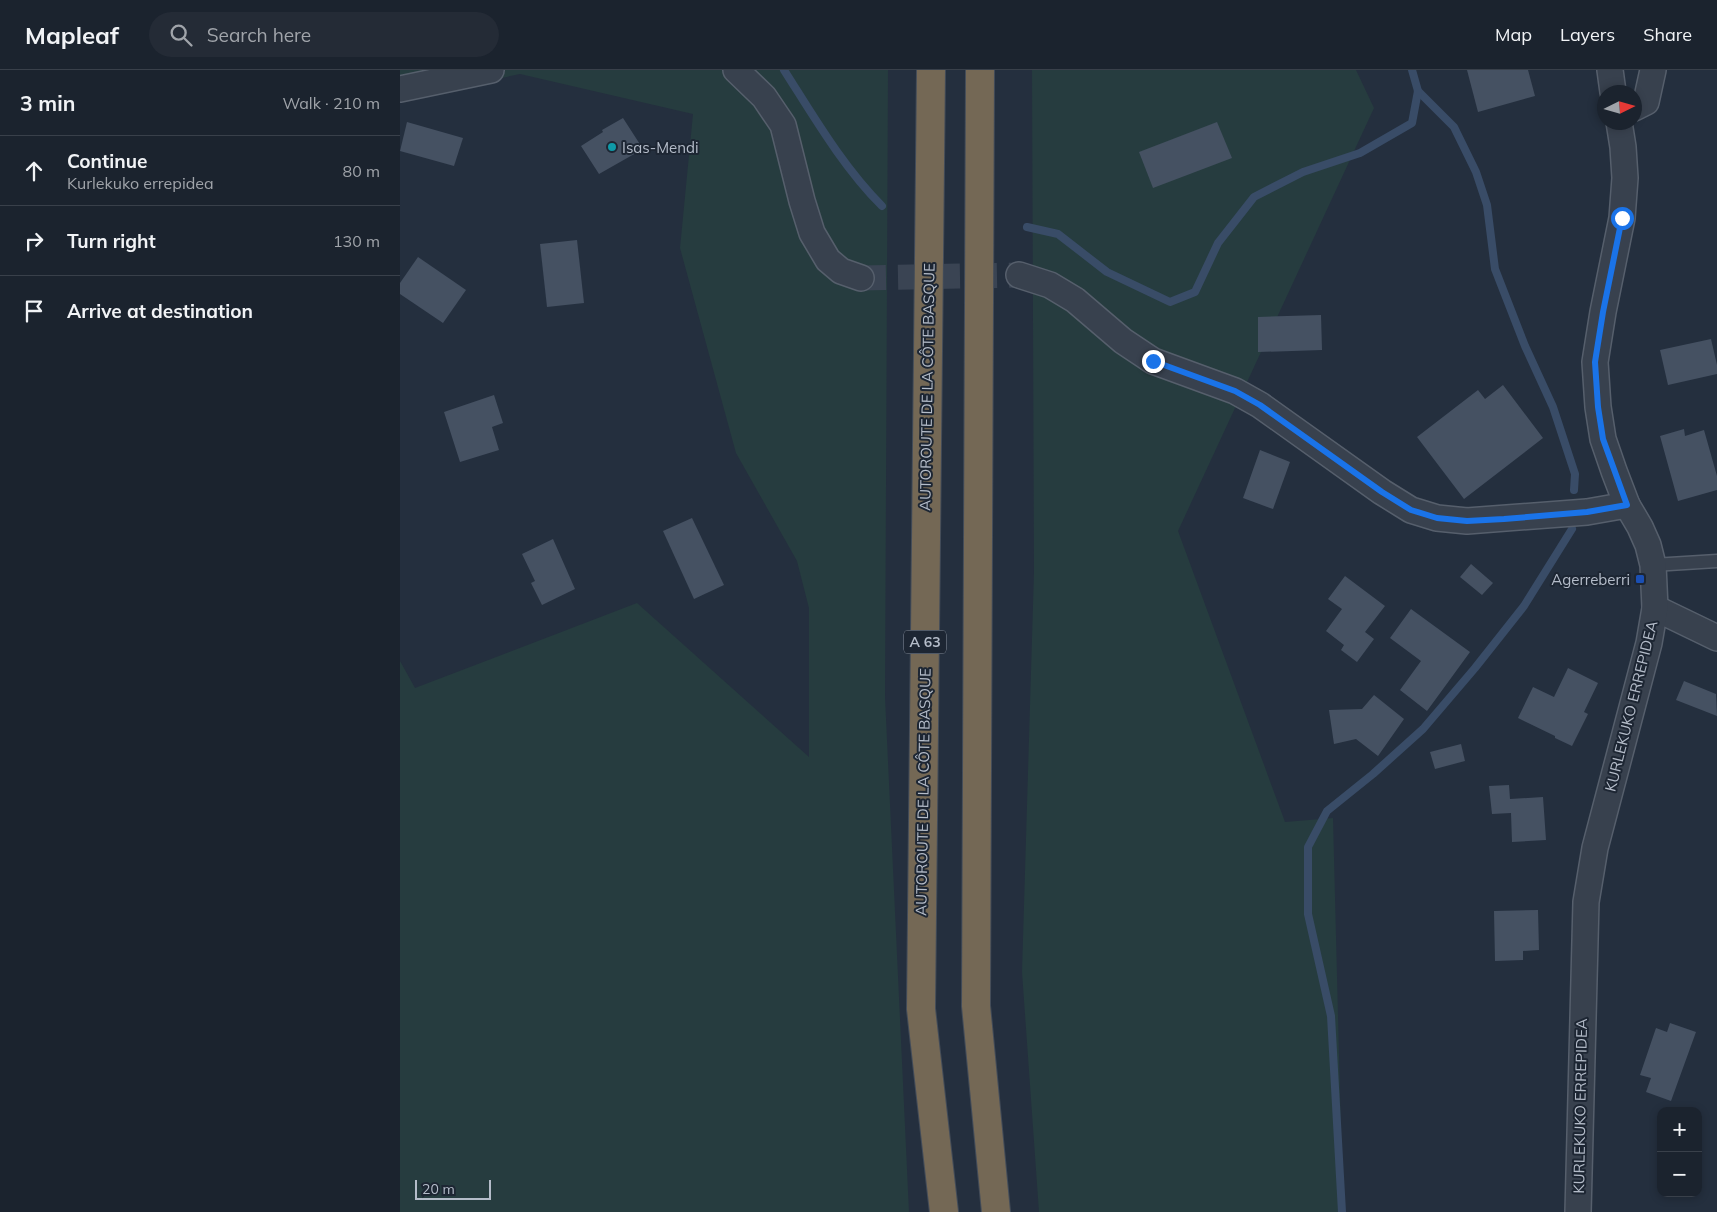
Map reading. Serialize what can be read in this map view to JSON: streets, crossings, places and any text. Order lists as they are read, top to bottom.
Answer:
{
  "streets": {
    "highway": ["AUTOROUTE DE LA CÔTE BASQUE", "A 63"],
    "street": ["KURLEKUKO ERREPIDEA"]
  },
  "places": {
    "other": ["Isas-Mendi"],
    "transit": ["Agerreberri"]
  },
  "scale_bar": "20 m",
  "north": "right",
  "page": {
    "header": "Mapleaf",
    "search": "Search here",
    "nav": ["Map", "Layers", "Share"],
    "heading": ["3 min", "Walk · 210 m"],
    "list": [
      ["Continue", "Kurlekuko errepidea", "80 m"],
      ["Turn right", "130 m"],
      "Arrive at destination"
    ],
    "map_buttons": ["+", "−"],
    "scale": "20 m"
  }
}
